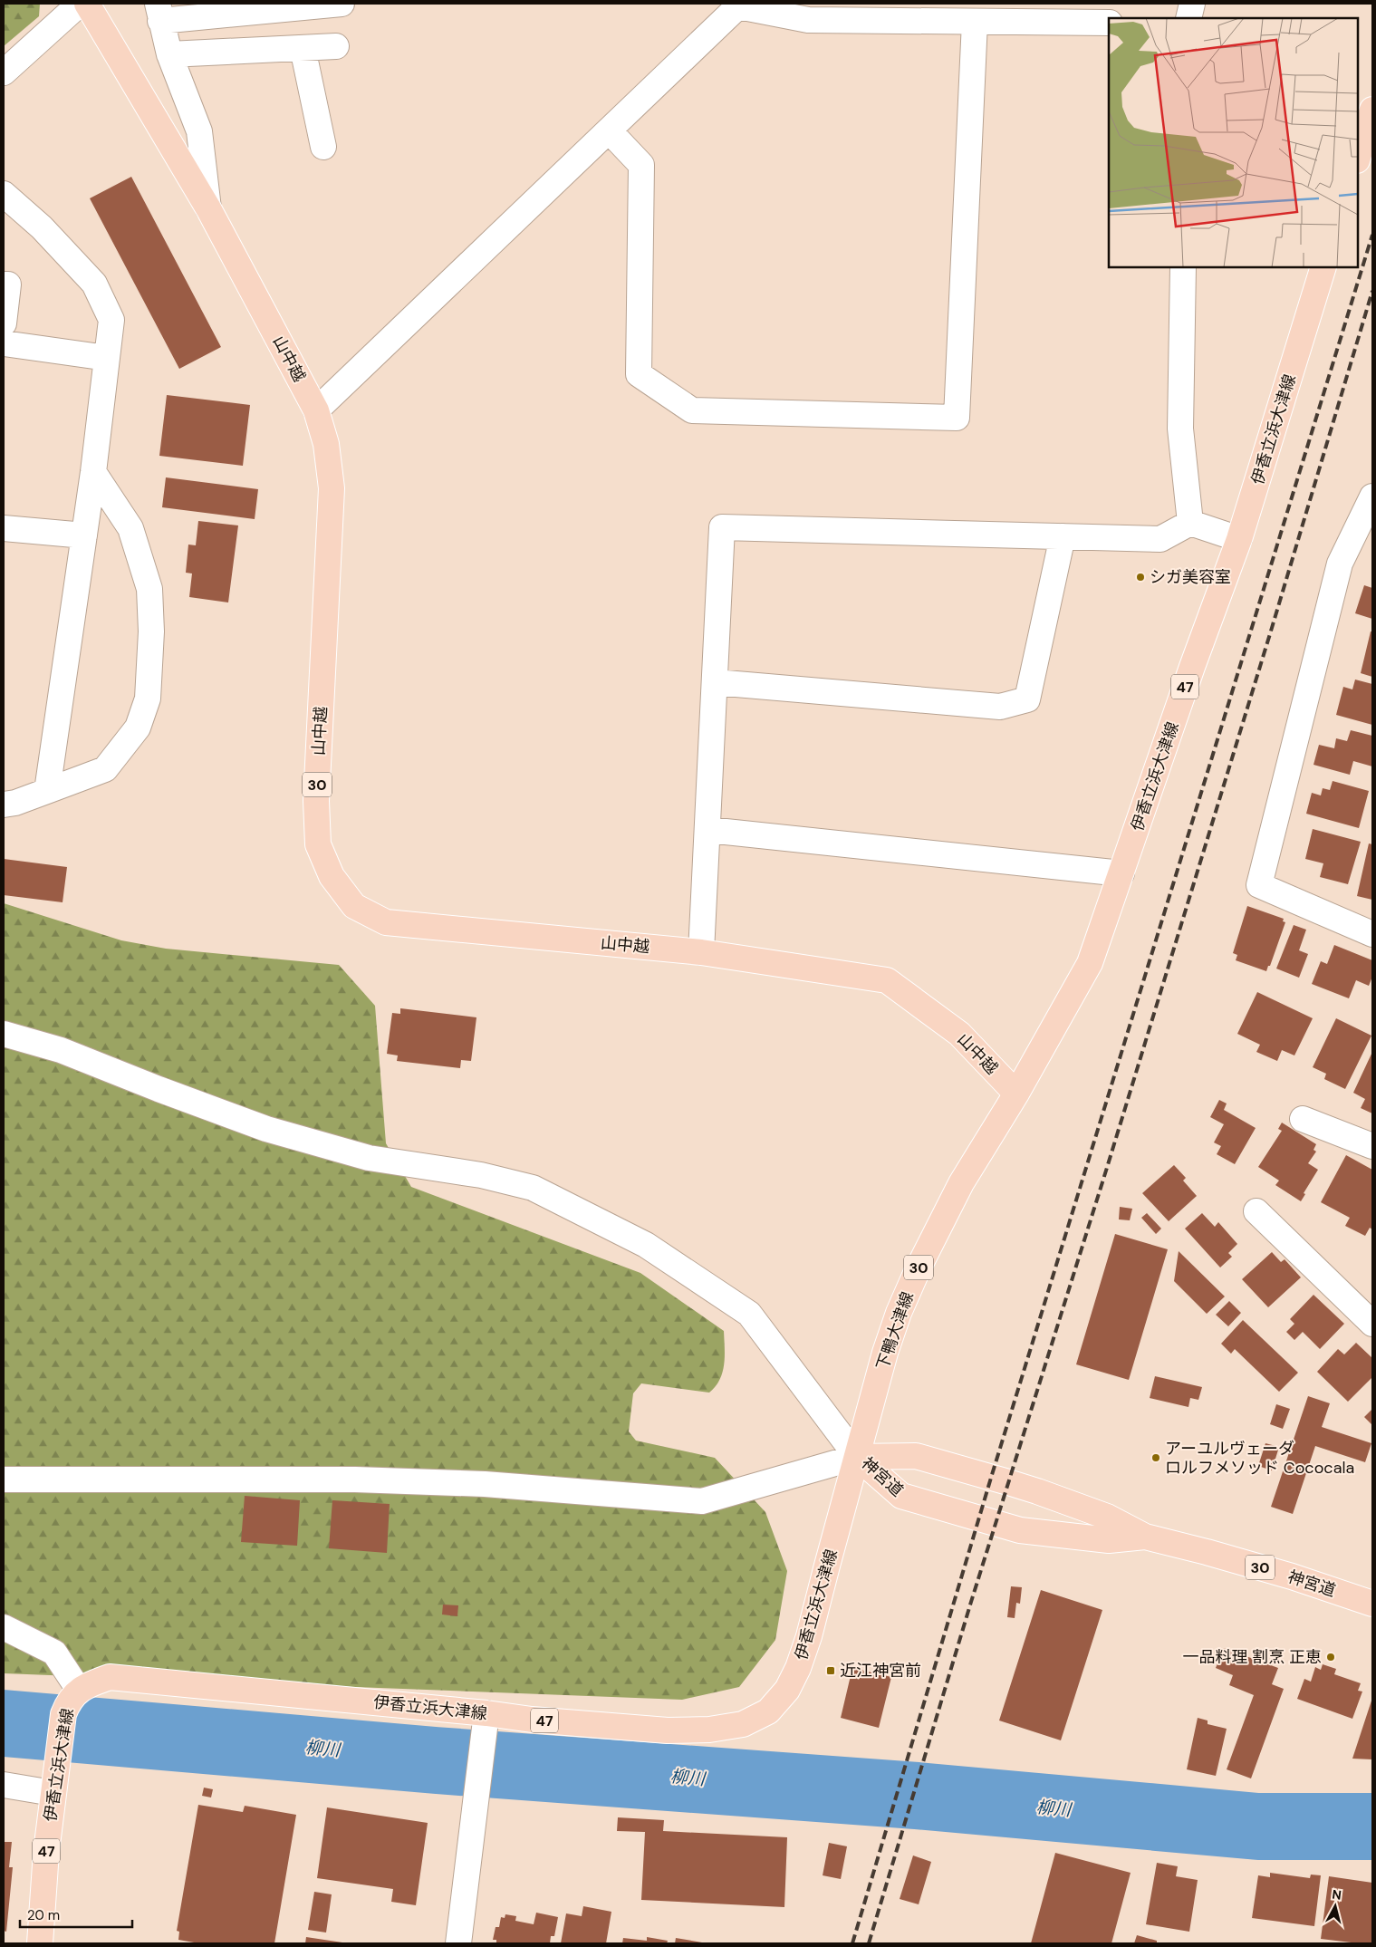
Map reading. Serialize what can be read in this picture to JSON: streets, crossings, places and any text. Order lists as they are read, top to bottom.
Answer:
{
  "streets": {
    "main road": [
      "山中越",
      "伊香立浜大津線",
      "47",
      "30",
      "下鴨大津線",
      "神宮道"
    ]
  },
  "crossings": [
    ["山中越", "伊香立浜大津線"],
    ["山中越", "下鴨大津線"],
    ["伊香立浜大津線", "下鴨大津線"],
    ["伊香立浜大津線", "神宮道"],
    ["下鴨大津線", "神宮道"]
  ],
  "water": ["柳川"],
  "places": {
    "other": ["シガ美容室", "アーユルヴェーダ ロルフメソッド Cococala", "一品料理 割烹 正恵"],
    "transit": ["近江神宮前"]
  },
  "scale_bar": "20 m",
  "north": "top"
}
